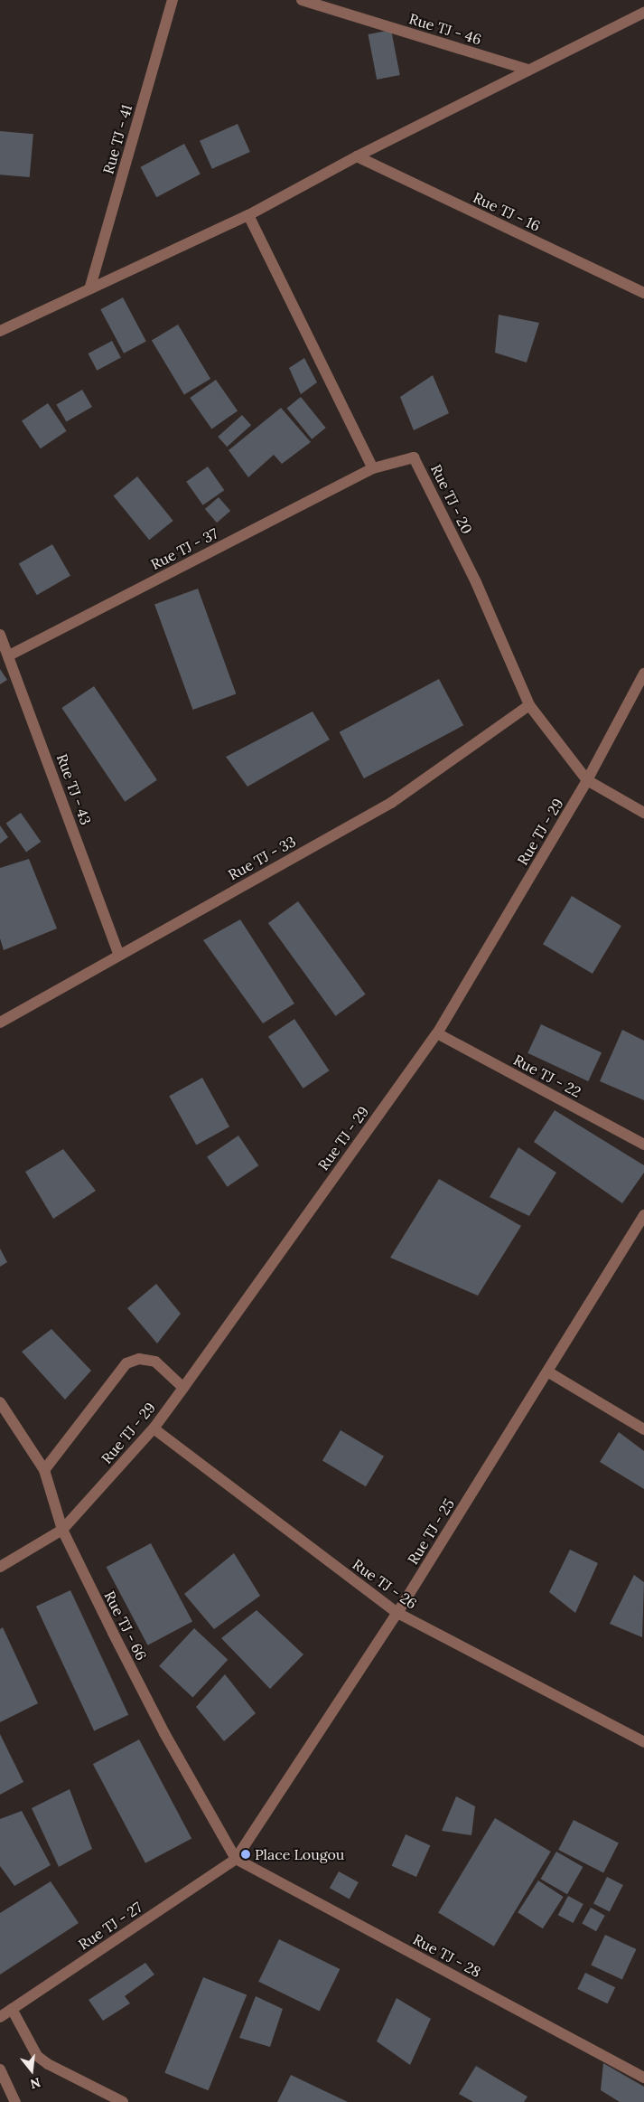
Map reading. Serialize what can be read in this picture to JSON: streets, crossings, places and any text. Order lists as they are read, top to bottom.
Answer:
{
  "streets": {
    "street": [
      "Rue TJ - 46",
      "Rue TJ - 41",
      "Rue TJ - 16",
      "Rue TJ - 20",
      "Rue TJ - 37",
      "Rue TJ - 43",
      "Rue TJ - 29",
      "Rue TJ - 33",
      "Rue TJ - 22",
      "Rue TJ - 25",
      "Rue TJ - 26",
      "Rue TJ - 66",
      "Rue TJ - 27",
      "Rue TJ - 28"
    ]
  },
  "crossings": [
    ["Rue TJ - 20", "Rue TJ - 37"],
    ["Rue TJ - 20", "Rue TJ - 29"],
    ["Rue TJ - 20", "Rue TJ - 33"],
    ["Rue TJ - 37", "Rue TJ - 43"],
    ["Rue TJ - 43", "Rue TJ - 33"],
    ["Rue TJ - 29", "Rue TJ - 22"],
    ["Rue TJ - 29", "Rue TJ - 26"],
    ["Rue TJ - 29", "Rue TJ - 66"],
    ["Rue TJ - 25", "Rue TJ - 26"],
    ["Rue TJ - 25", "Rue TJ - 66"],
    ["Rue TJ - 25", "Rue TJ - 27"],
    ["Rue TJ - 25", "Rue TJ - 28"],
    ["Rue TJ - 66", "Rue TJ - 27"],
    ["Rue TJ - 66", "Rue TJ - 28"],
    ["Rue TJ - 27", "Rue TJ - 28"]
  ],
  "places": ["Place Lougou"],
  "north": "bottom"
}
